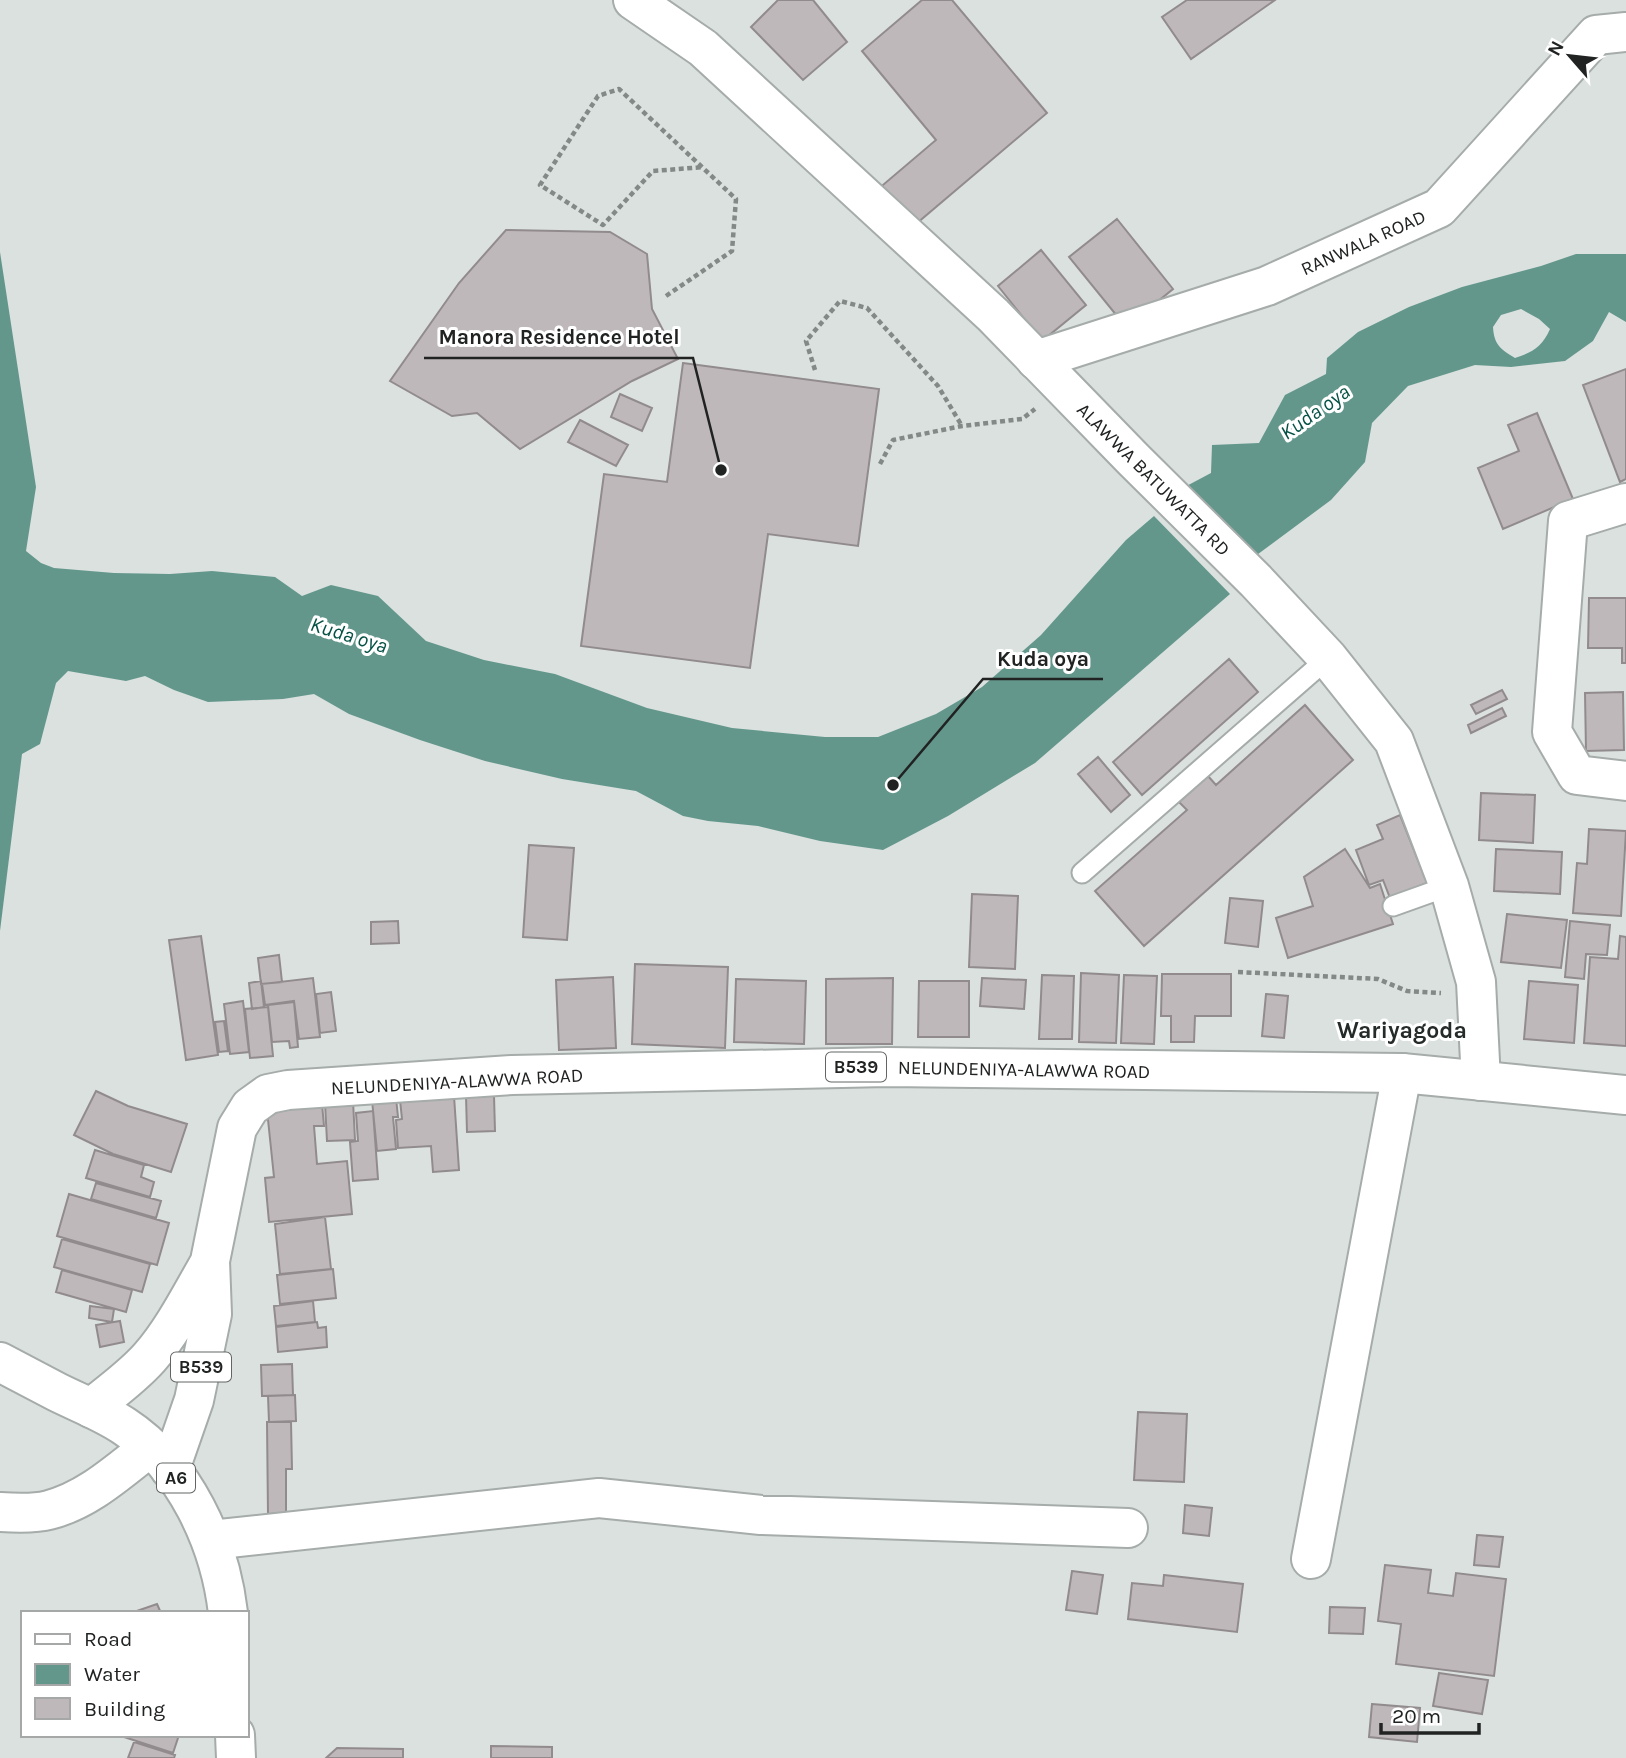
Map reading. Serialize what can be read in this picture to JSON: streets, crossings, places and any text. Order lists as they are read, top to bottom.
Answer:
{
  "streets": {
    "main road": [
      "RANWALA ROAD",
      "ALAWWA BATUWATTA RD",
      "B539",
      "NELUNDENIYA-ALAWWA ROAD",
      "A6"
    ]
  },
  "crossings": [
    ["RANWALA ROAD", "ALAWWA BATUWATTA RD"],
    ["ALAWWA BATUWATTA RD", "NELUNDENIYA-ALAWWA ROAD"],
    ["NELUNDENIYA-ALAWWA ROAD", "A6"]
  ],
  "districts": ["Wariyagoda"],
  "water": ["Kuda oya"],
  "places": ["Manora Residence Hotel", "Kuda oya"],
  "legend": ["Road", "Water", "Building"],
  "scale_bar": "20 m",
  "north": "top left"
}
